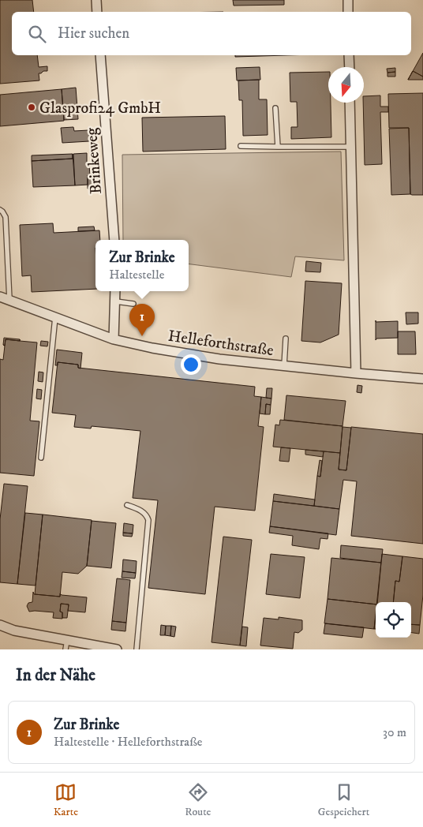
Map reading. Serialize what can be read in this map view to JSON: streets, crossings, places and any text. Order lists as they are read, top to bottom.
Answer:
{
  "streets": {
    "street": ["Brinkeweg", "Helleforthstraße"]
  },
  "places": ["Glasprofi24 GmbH"],
  "north": "bottom",
  "page": {
    "search": "Hier suchen",
    "popup": ["Zur Brinke", "Haltestelle"],
    "pins": "1",
    "heading": "In der Nähe",
    "list": [
      {
        "mark": "1",
        "name": "Zur Brinke",
        "note": "Haltestelle · Helleforthstraße",
        "value": "30 m"
      }
    ],
    "nav": ["Karte", "Route", "Gespeichert"]
  }
}
